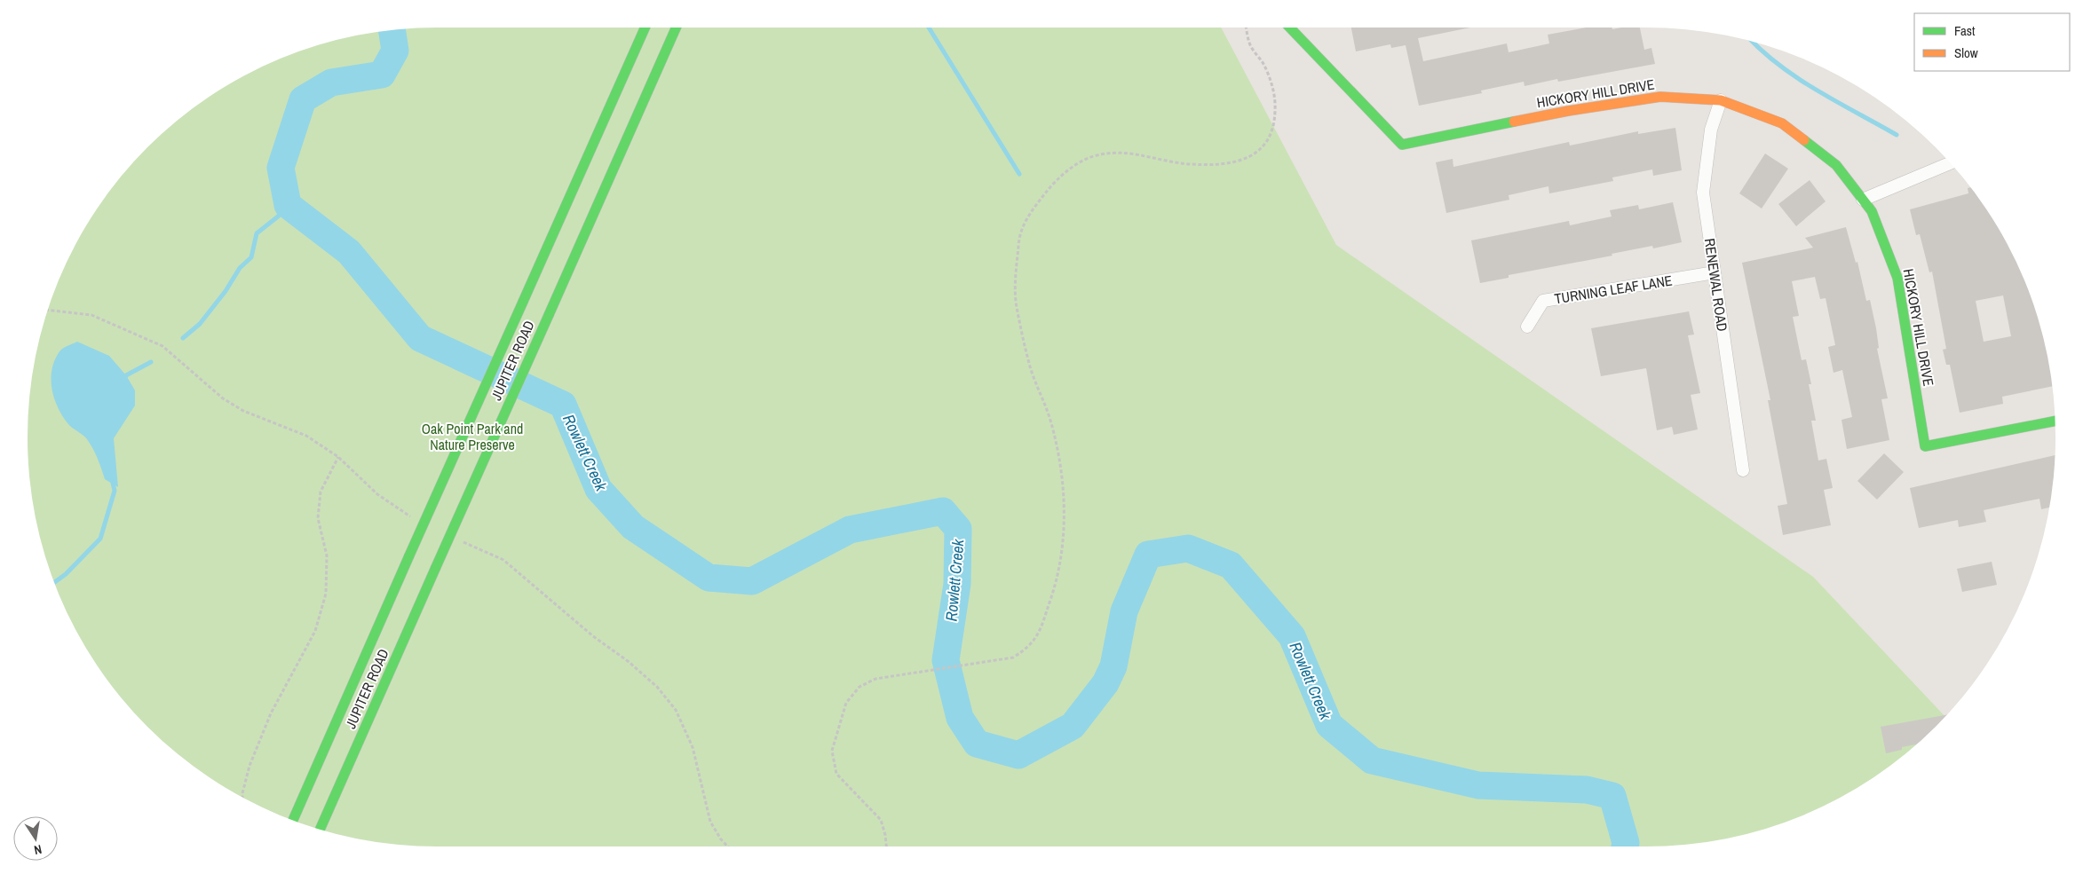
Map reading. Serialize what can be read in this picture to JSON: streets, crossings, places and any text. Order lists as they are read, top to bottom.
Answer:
{
  "streets": {
    "main road": ["HICKORY HILL DRIVE", "JUPITER ROAD"],
    "street": ["RENEWAL ROAD", "TURNING LEAF LANE"]
  },
  "crossings": [
    ["HICKORY HILL DRIVE", "RENEWAL ROAD"],
    ["RENEWAL ROAD", "TURNING LEAF LANE"]
  ],
  "water": ["Rowlett Creek"],
  "parks": ["Oak Point Park and Nature Preserve"],
  "legend": ["Fast", "Slow"],
  "north": "bottom"
}
